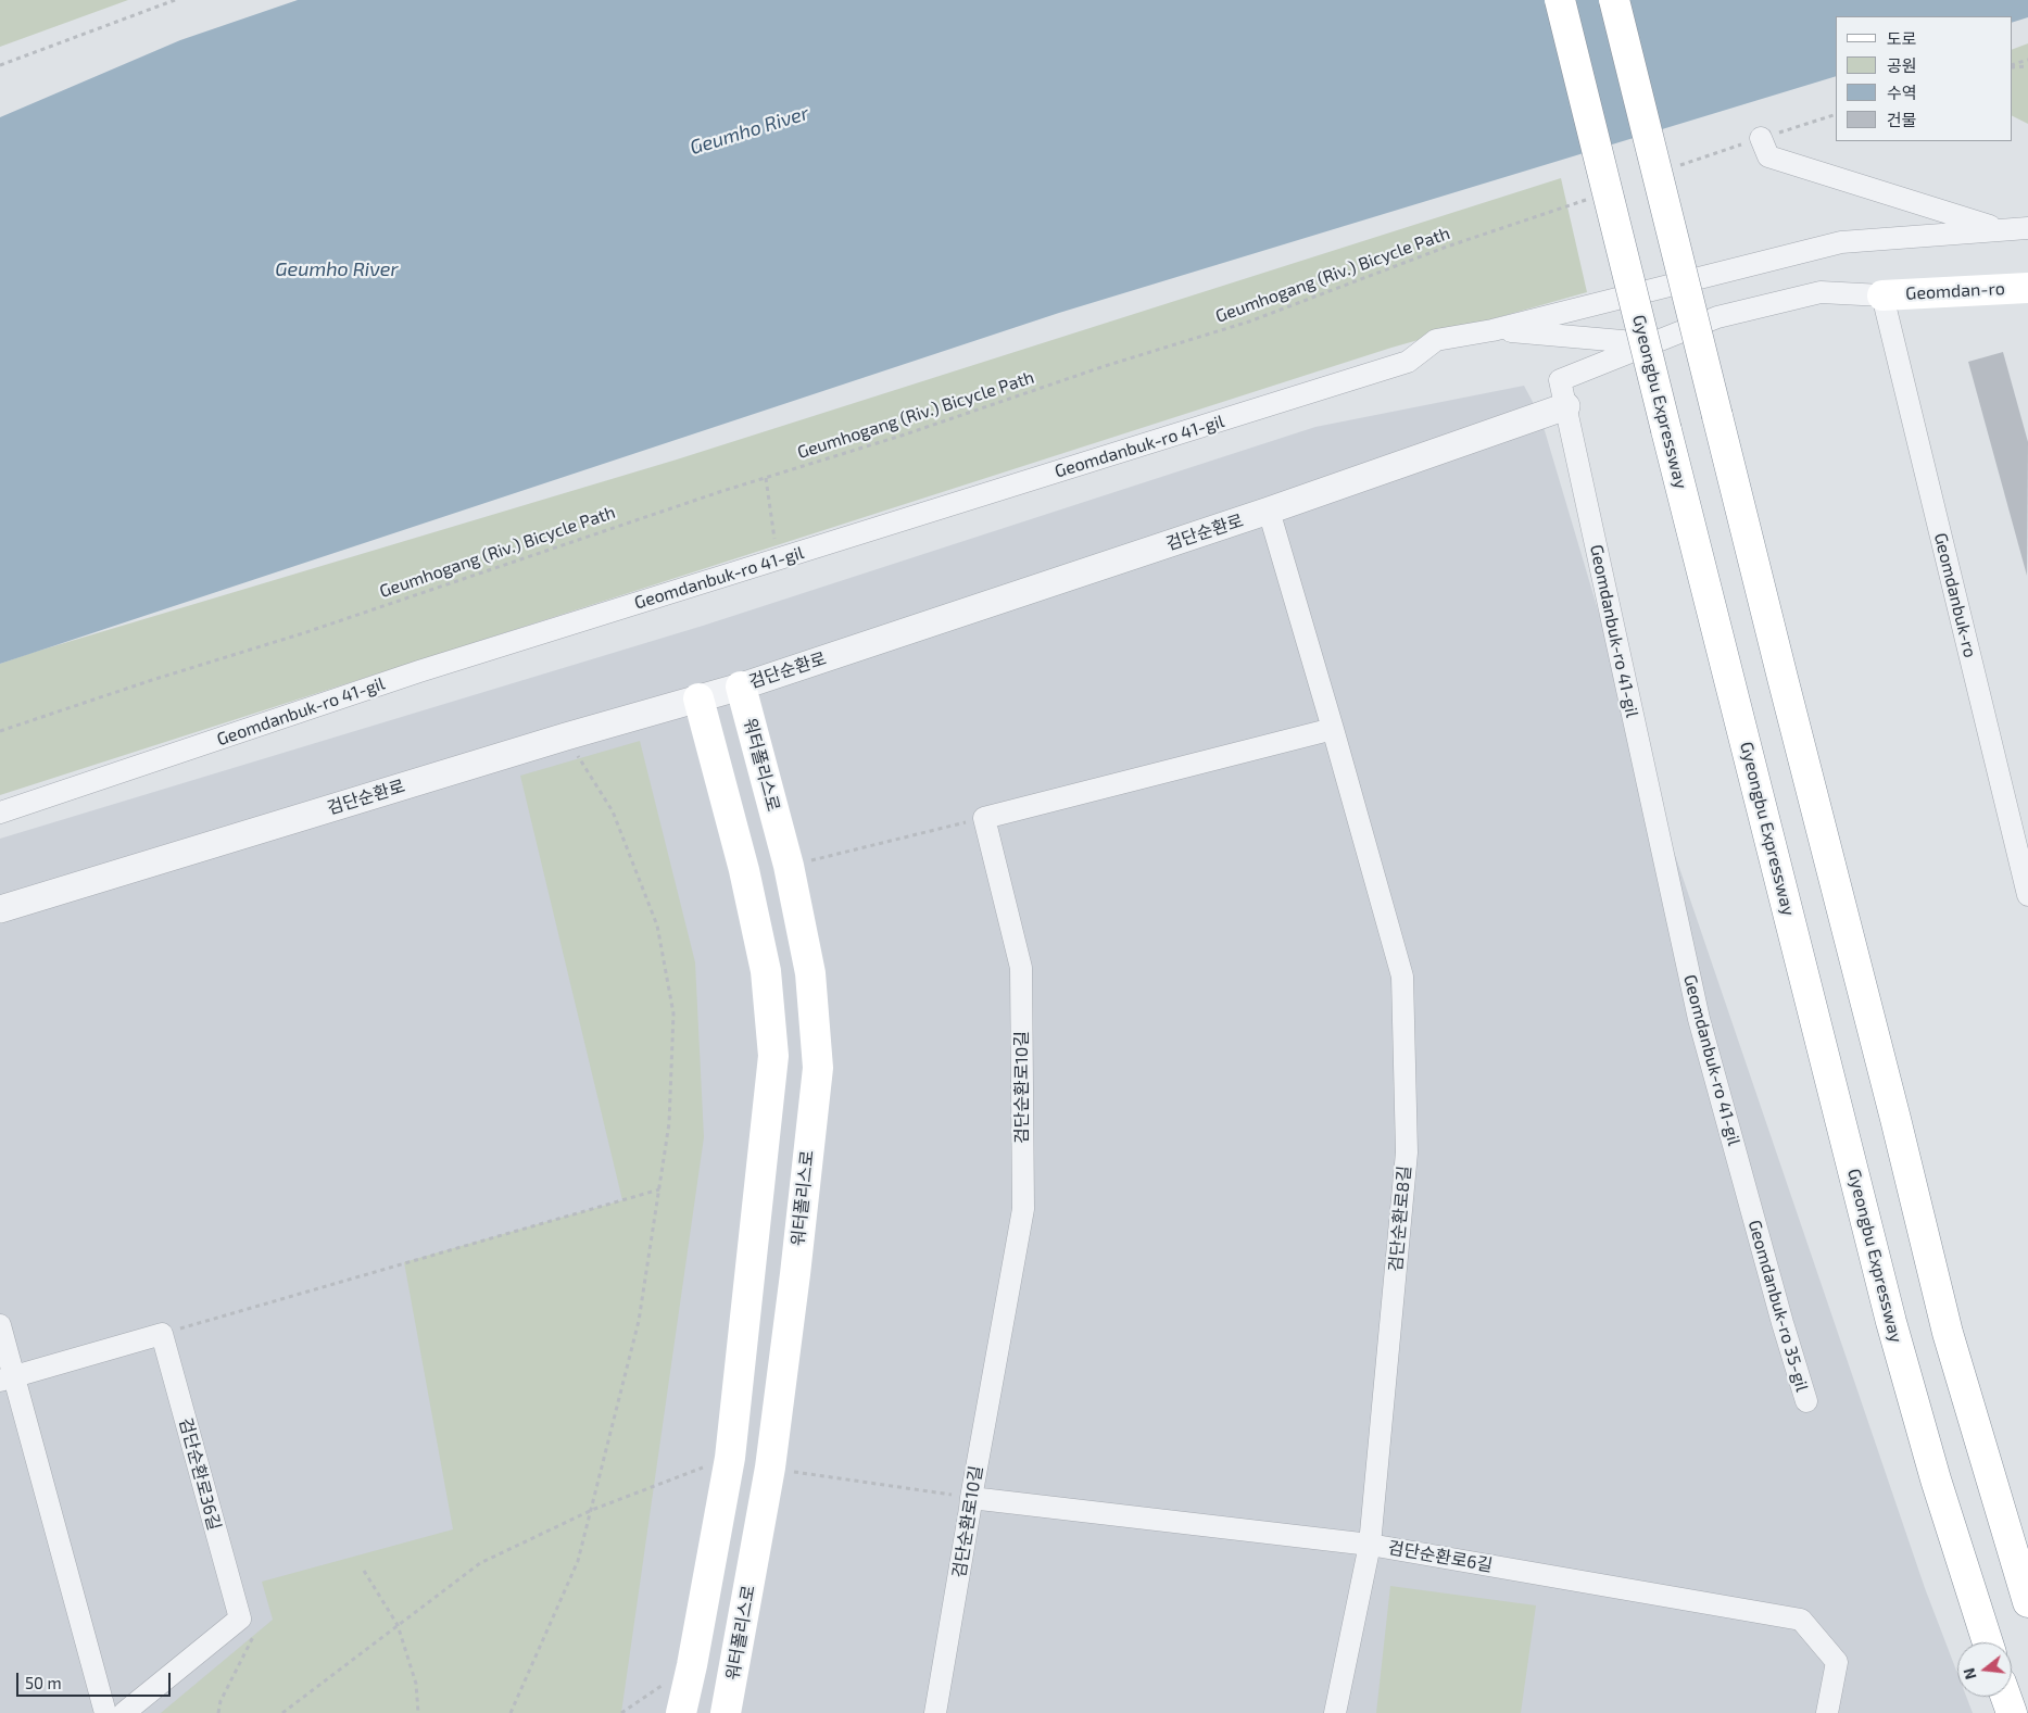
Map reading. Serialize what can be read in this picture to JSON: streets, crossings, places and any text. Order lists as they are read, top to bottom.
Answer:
{
  "streets": {
    "main road": ["Geomdan-ro", "Gyeongbu Expressway", "워터폴리스로"],
    "street": [
      "Geomdanbuk-ro 41-gil",
      "검단순환로",
      "Geomdanbuk-ro",
      "검단순환로10길",
      "검단순환로8길",
      "Geomdanbuk-ro 35-gil",
      "검단순환로36길",
      "검단순환로6길"
    ],
    "path": ["Geumhogang (Riv.) Bicycle Path"]
  },
  "crossings": [
    ["Geomdan-ro", "Geomdanbuk-ro 41-gil"],
    ["Geomdan-ro", "Geomdanbuk-ro"],
    ["Geomdanbuk-ro 41-gil", "검단순환로"],
    ["Geomdanbuk-ro 41-gil", "Geomdanbuk-ro"],
    ["Geomdanbuk-ro 41-gil", "Geomdanbuk-ro 35-gil"],
    ["검단순환로", "워터폴리스로"],
    ["검단순환로", "검단순환로8길"],
    ["검단순환로10길", "검단순환로6길"],
    ["검단순환로8길", "검단순환로6길"]
  ],
  "water": ["Geumho River"],
  "legend": [
    "도로",
    "공원",
    "수역",
    "건물"
  ],
  "scale_bar": "50 m",
  "north": "left"
}
